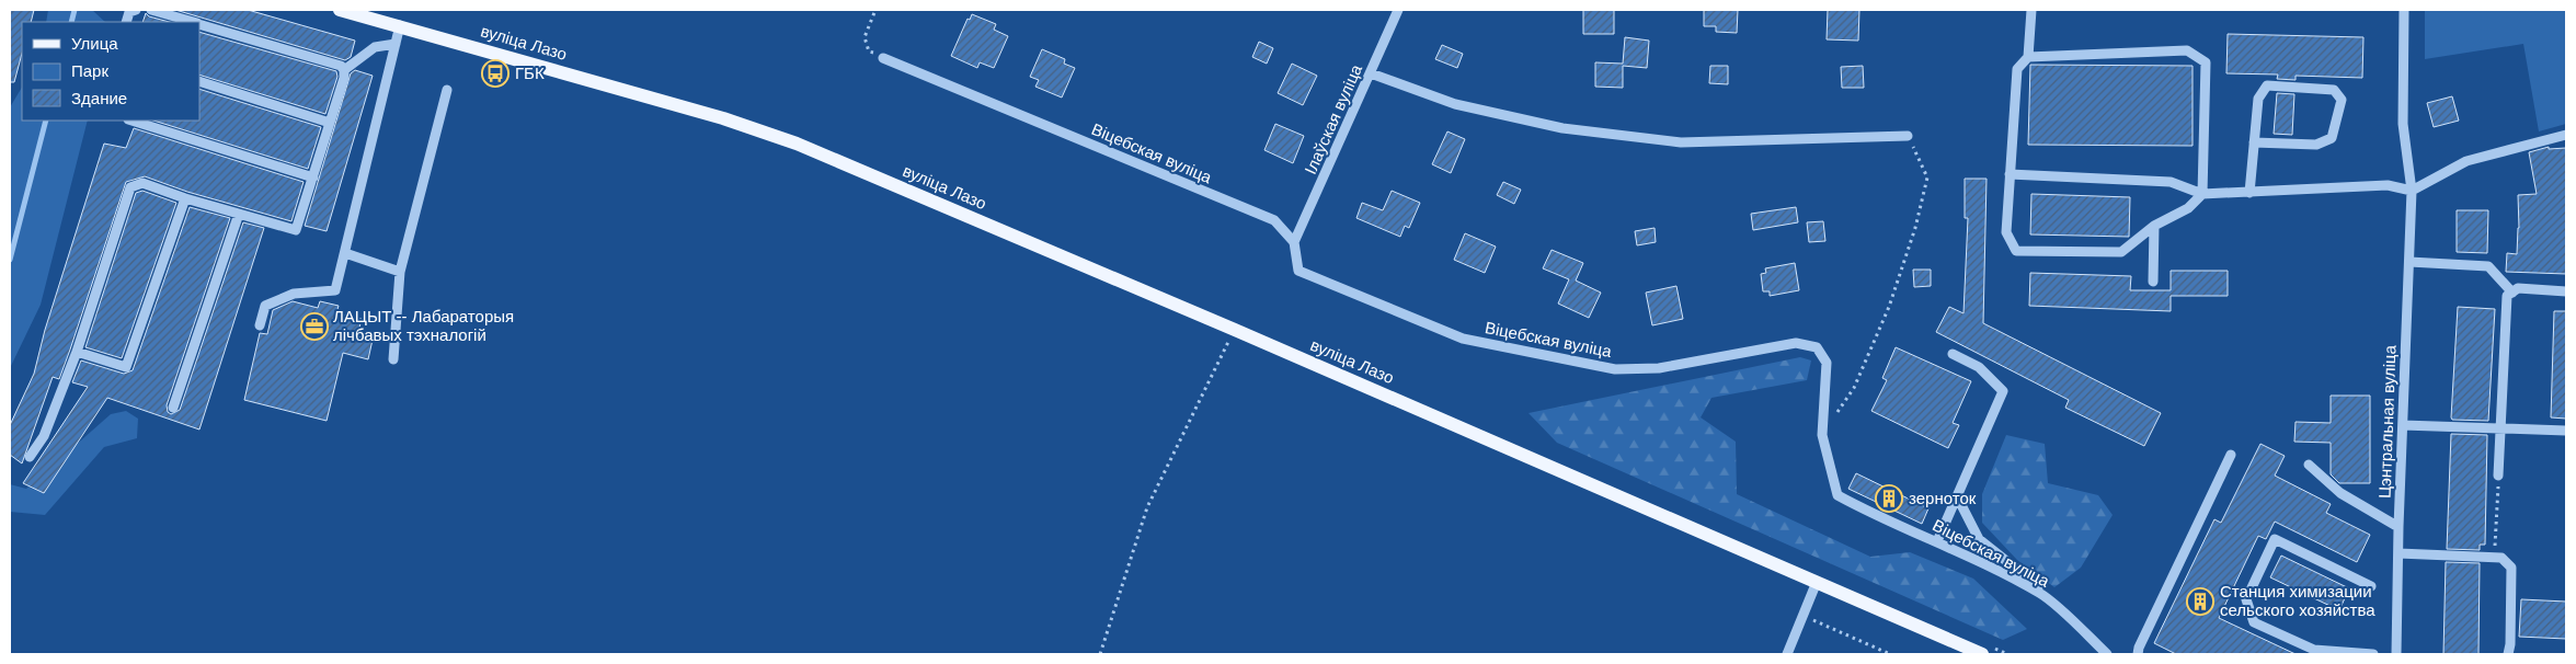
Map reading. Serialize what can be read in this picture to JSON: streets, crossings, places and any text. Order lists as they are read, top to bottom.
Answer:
{
  "streets": {
    "main road": ["вуліца Лазо"],
    "street": ["Ілаўская вуліца", "Віцебская вуліца", "Цэнтральная вуліца"]
  },
  "crossings": [
    ["Ілаўская вуліца", "Віцебская вуліца"]
  ],
  "places": {
    "bus stop": ["ГБК"],
    "office": ["ЛАЦЫТ -- Лабараторыя лічбавых тэхналогій"],
    "building": ["зерноток", "Станция химизации сельского хозяйства"]
  },
  "legend": ["Улица", "Парк", "Здание"]
}
